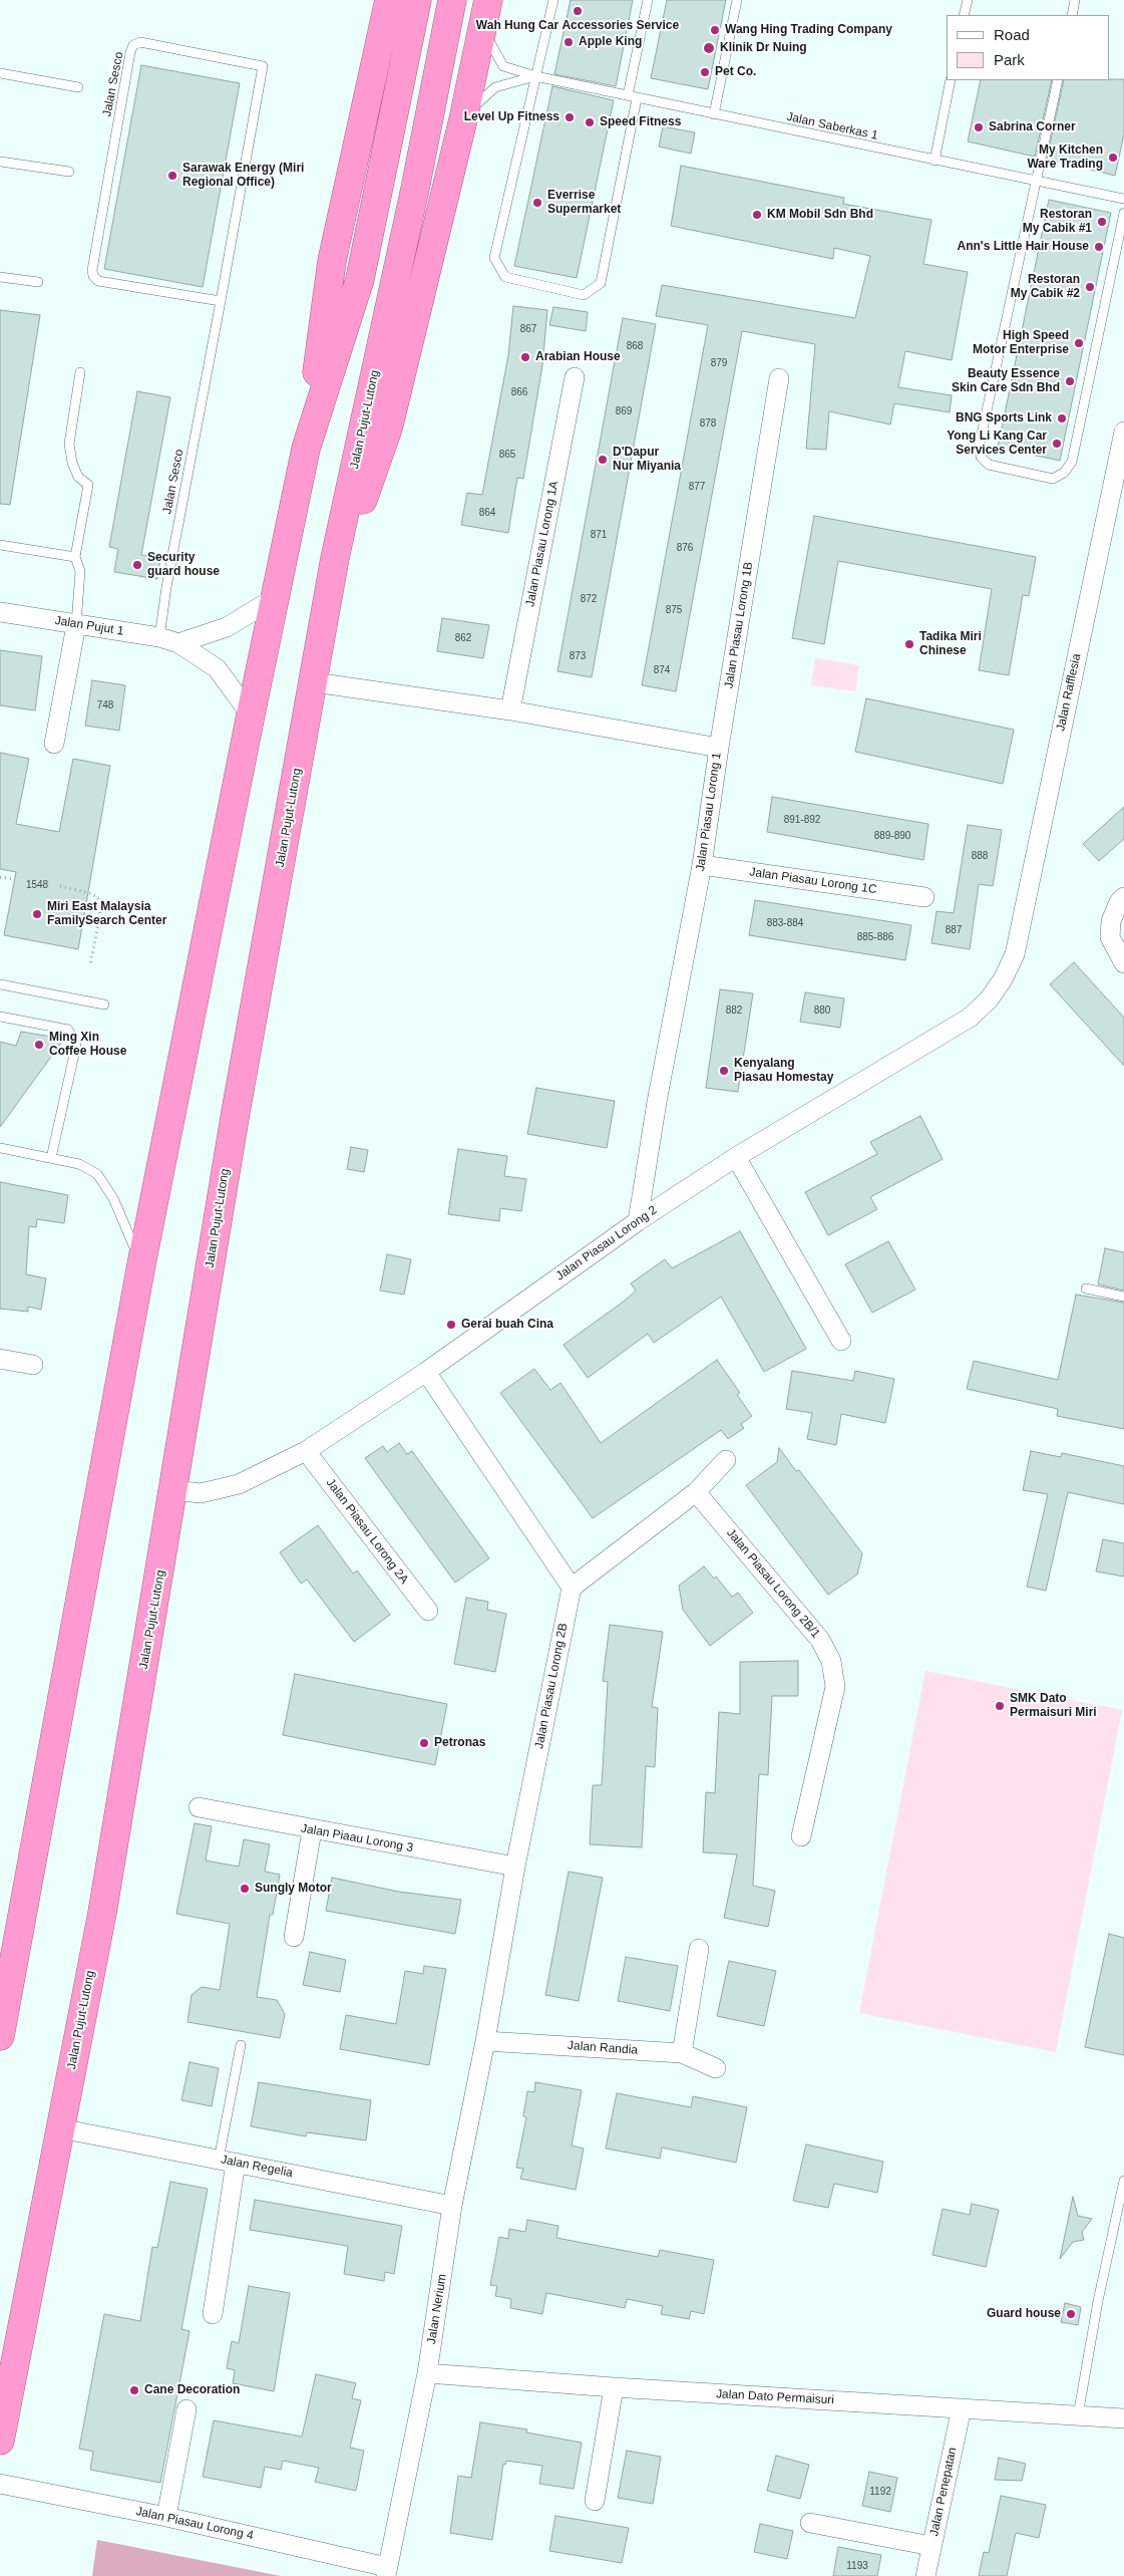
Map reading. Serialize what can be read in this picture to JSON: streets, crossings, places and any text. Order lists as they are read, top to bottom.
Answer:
{
  "streets": {
    "highway": ["Jalan Pujut-Lutong"],
    "street": [
      "Jalan Piasau Lorong 1A",
      "Jalan Piasau Lorong 1B",
      "Jalan Pujut 1",
      "Jalan Rafflesia",
      "Jalan Piasau Lorong 1",
      "Jalan Piasau Lorong 1C",
      "Jalan Piasau Lorong 2",
      "Jalan Piasau Lorong 2A",
      "Jalan Piasau Lorong 2B/1",
      "Jalan Piasau Lorong 2B",
      "Jalan Piaau Lorong 3",
      "Jalan Randia",
      "Jalan Regelia",
      "Jalan Nerium",
      "Jalan Dato Permaisuri",
      "Jalan Penepatan",
      "Jalan Piasau Lorong 4"
    ],
    "lane": ["Jalan Sesco", "Jalan Saberkas 1"]
  },
  "crossings": [
    ["Jalan Sesco", "Jalan Pujut 1"],
    ["Jalan Pujut-Lutong", "Jalan Piasau Lorong 1"],
    ["Jalan Pujut-Lutong", "Jalan Piasau Lorong 2"],
    ["Jalan Pujut-Lutong", "Jalan Regelia"],
    ["Jalan Piasau Lorong 1A", "Jalan Piasau Lorong 1"],
    ["Jalan Piasau Lorong 1B", "Jalan Piasau Lorong 1"],
    ["Jalan Rafflesia", "Jalan Piasau Lorong 2"],
    ["Jalan Piasau Lorong 1", "Jalan Piasau Lorong 1C"],
    ["Jalan Piasau Lorong 1", "Jalan Piasau Lorong 2"],
    ["Jalan Piasau Lorong 2", "Jalan Piasau Lorong 2A"],
    ["Jalan Piasau Lorong 2B", "Jalan Piaau Lorong 3"],
    ["Jalan Piasau Lorong 2B", "Jalan Randia"],
    ["Jalan Piasau Lorong 2B", "Jalan Nerium"],
    ["Jalan Randia", "Jalan Nerium"],
    ["Jalan Regelia", "Jalan Nerium"],
    ["Jalan Nerium", "Jalan Dato Permaisuri"],
    ["Jalan Nerium", "Jalan Piasau Lorong 4"],
    ["Jalan Dato Permaisuri", "Jalan Penepatan"]
  ],
  "places": [
    "Wah Hung Car Accessories Service",
    "Wang Hing Trading Company",
    "Apple King",
    "Klinik Dr Nuing",
    "Pet Co.",
    "Level Up Fitness",
    "Speed Fitness",
    "Sabrina Corner",
    "My Kitchen Ware Trading",
    "Sarawak Energy (Miri Regional Office)",
    "Everrise Supermarket",
    "KM Mobil Sdn Bhd",
    "Restoran My Cabik #1",
    "Ann's Little Hair House",
    "Restoran My Cabik #2",
    "High Speed Motor Enterprise",
    "Arabian House",
    "Beauty Essence Skin Care Sdn Bhd",
    "BNG Sports Link",
    "Yong Li Kang Car Services Center",
    "D'Dapur Nur Miyania",
    "Security guard house",
    "Tadika Miri Chinese",
    "Miri East Malaysia FamilySearch Center",
    "Ming Xin Coffee House",
    "Kenyalang Piasau Homestay",
    "Gerai buah Cina",
    "SMK Dato Permaisuri Miri",
    "Petronas",
    "Sungly Motor",
    "Guard house",
    "Cane Decoration"
  ],
  "house_numbers": [
    "867",
    "868",
    "879",
    "866",
    "869",
    "878",
    "865",
    "877",
    "864",
    "871",
    "876",
    "872",
    "875",
    "862",
    "873",
    "874",
    "748",
    "891-892",
    "889-890",
    "888",
    "1548",
    "883-884",
    "887",
    "885-886",
    "882",
    "880",
    "1192",
    "1193"
  ],
  "legend": ["Road", "Park"]
}
